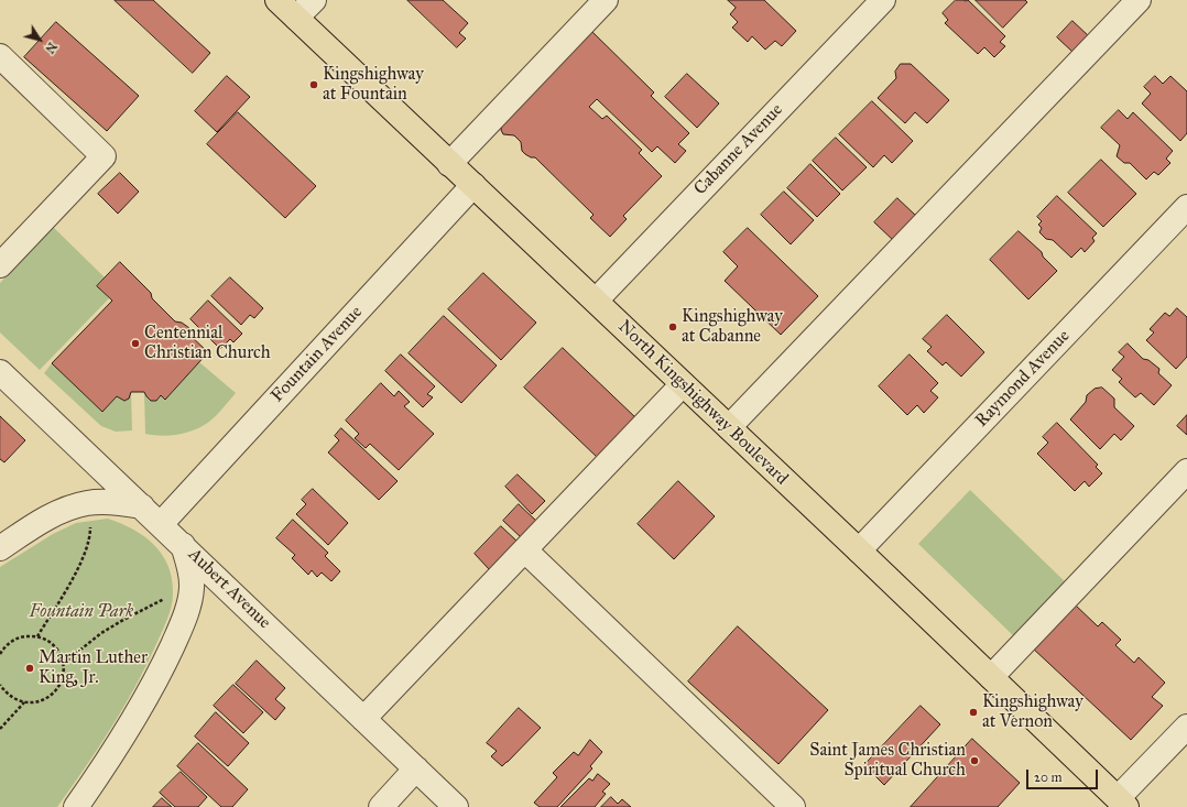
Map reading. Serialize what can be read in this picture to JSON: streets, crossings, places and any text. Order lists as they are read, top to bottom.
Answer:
{
  "streets": {
    "main road": ["North Kingshighway Boulevard"],
    "street": [
      "Cabanne Avenue",
      "Fountain Avenue",
      "Raymond Avenue",
      "Aubert Avenue"
    ]
  },
  "crossings": [
    ["Cabanne Avenue", "North Kingshighway Boulevard"],
    ["Fountain Avenue", "North Kingshighway Boulevard"],
    ["Fountain Avenue", "Aubert Avenue"],
    ["Raymond Avenue", "North Kingshighway Boulevard"]
  ],
  "parks": ["Fountain Park"],
  "places": [
    "Kingshighway at Fountain",
    "Kingshighway at Cabanne",
    "Centennial Christian Church",
    "Martin Luther King, Jr.",
    "Kingshighway at Vernon",
    "Saint James Christian Spiritual Church"
  ],
  "scale_bar": "20 m",
  "north": "bottom right"
}
